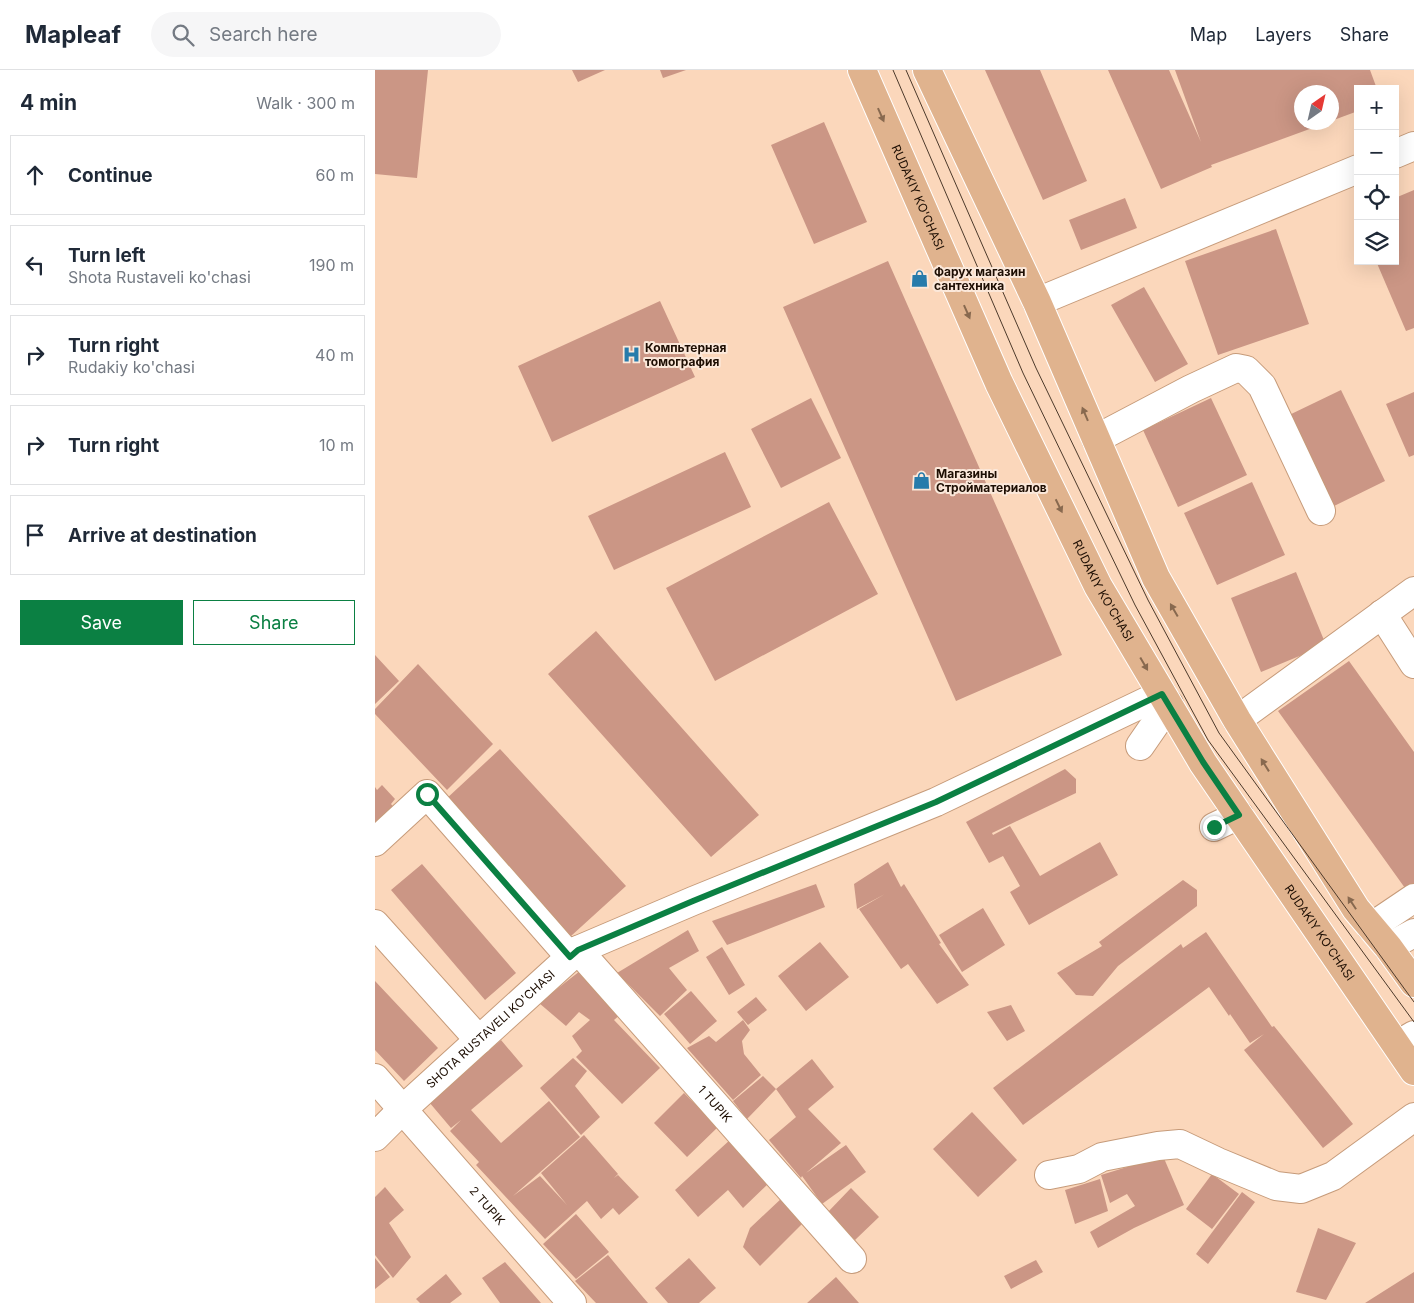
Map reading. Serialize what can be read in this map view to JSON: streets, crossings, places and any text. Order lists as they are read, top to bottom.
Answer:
{
  "streets": {
    "main road": ["RUDAKIY KO'CHASI"],
    "street": ["SHOTA RUSTAVELI KO'CHASI", "1 TUPIK", "2 TUPIK"]
  },
  "crossings": [
    ["RUDAKIY KO'CHASI", "SHOTA RUSTAVELI KO'CHASI"],
    ["SHOTA RUSTAVELI KO'CHASI", "1 TUPIK"],
    ["SHOTA RUSTAVELI KO'CHASI", "2 TUPIK"]
  ],
  "places": {
    "shop": ["Фарух магазин сантехника", "Магазины Стройматериалов"],
    "hospital": ["Компьтерная томография"]
  },
  "north": "top right",
  "page": {
    "header": "Mapleaf",
    "search": "Search here",
    "nav": ["Map", "Layers", "Share"],
    "heading": ["4 min", "Walk · 300 m"],
    "map_buttons": ["+", "−"],
    "list": [
      ["Continue", "60 m"],
      ["Turn left", "Shota Rustaveli ko'chasi", "190 m"],
      ["Turn right", "Rudakiy ko'chasi", "40 m"],
      ["Turn right", "10 m"],
      "Arrive at destination"
    ],
    "buttons": ["Save", "Share"]
  }
}
